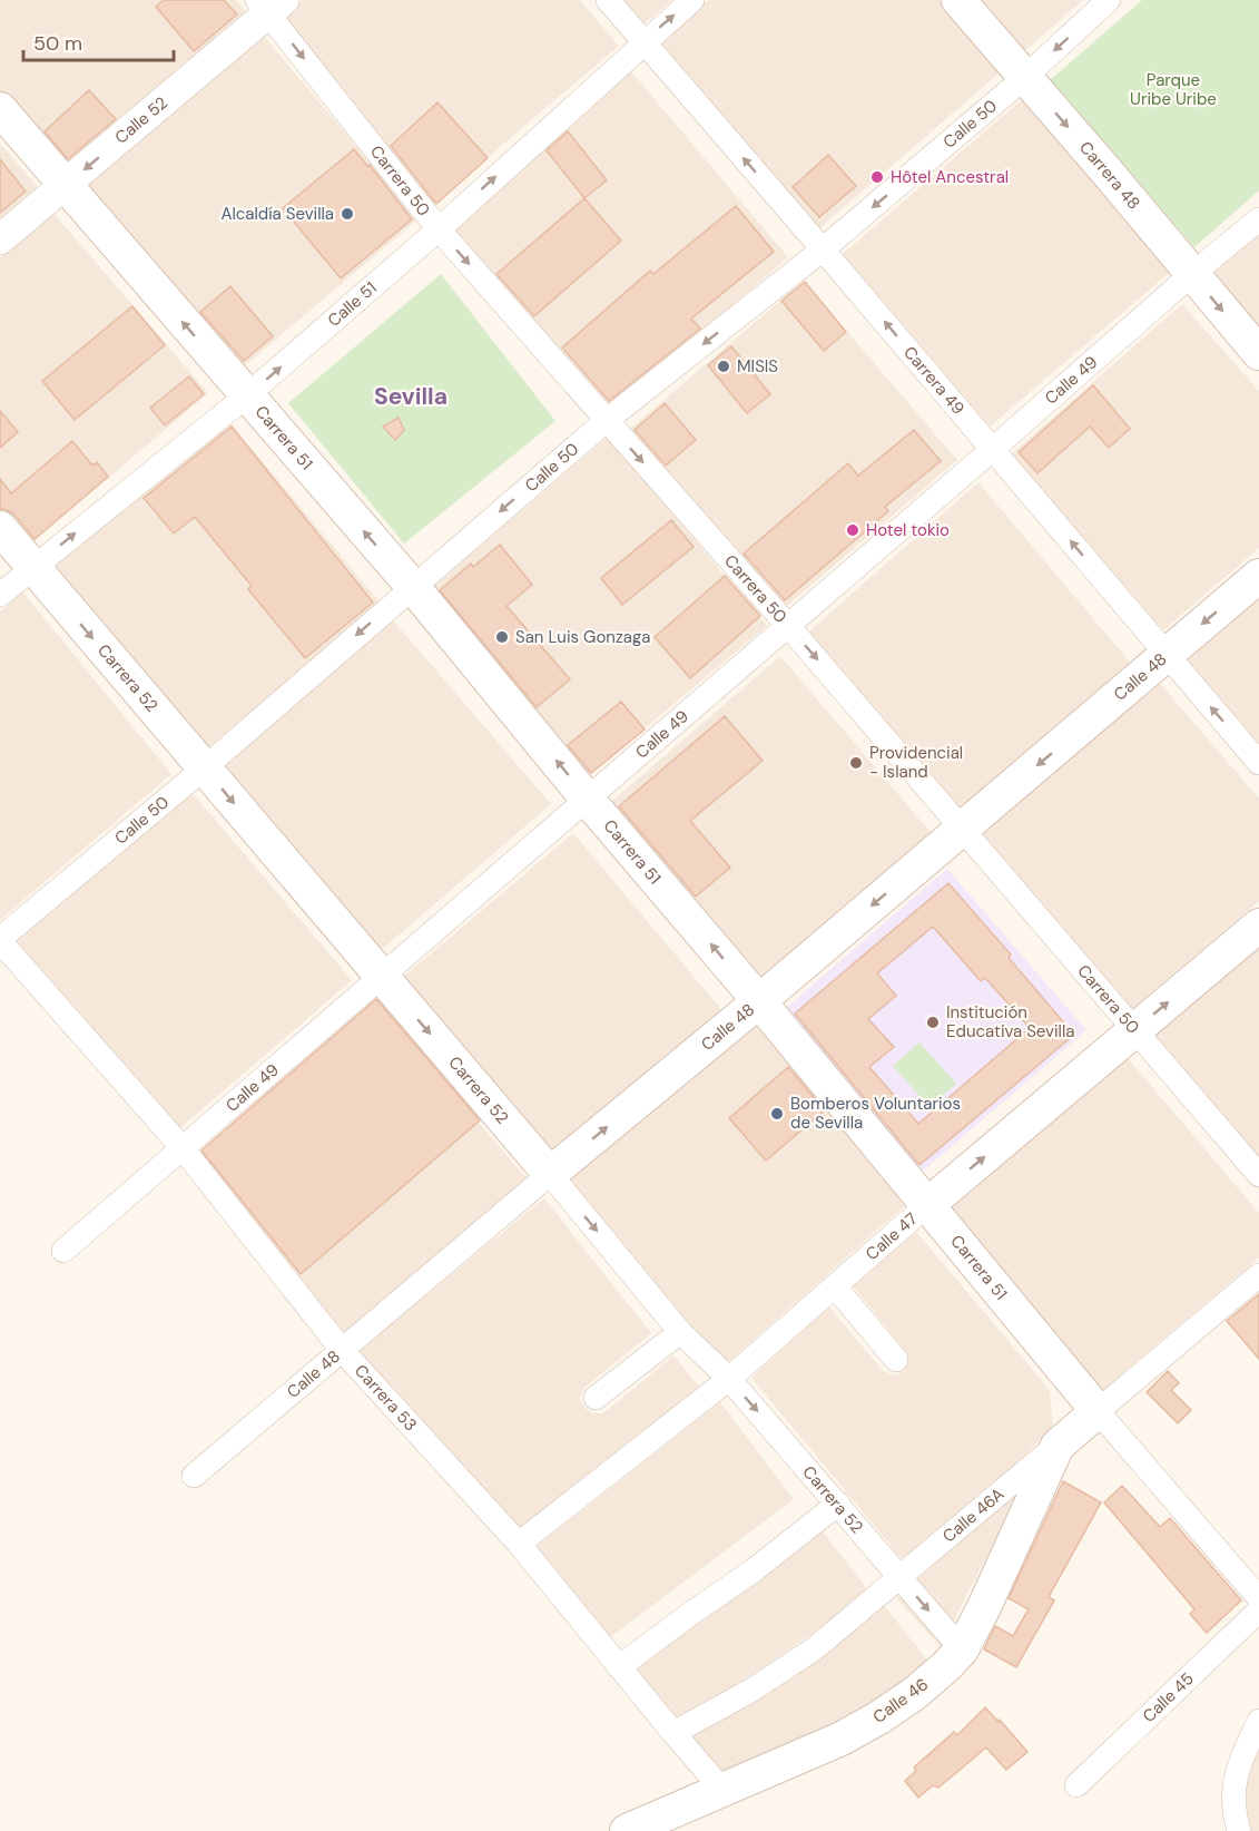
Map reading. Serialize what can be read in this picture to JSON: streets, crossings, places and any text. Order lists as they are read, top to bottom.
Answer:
{
  "streets": {
    "main road": [
      "Carrera 48",
      "Carrera 51",
      "Calle 48",
      "Carrera 52",
      "Calle 47",
      "Calle 46A",
      "Calle 46"
    ],
    "street": [
      "Calle 52",
      "Calle 50",
      "Carrera 50",
      "Calle 51",
      "Carrera 49",
      "Calle 49",
      "Carrera 53",
      "Calle 45"
    ]
  },
  "crossings": [
    ["Calle 52", "Carrera 50"],
    ["Calle 52", "Carrera 51"],
    ["Calle 50", "Carrera 48"],
    ["Calle 50", "Carrera 50"],
    ["Calle 50", "Carrera 49"],
    ["Calle 50", "Carrera 51"],
    ["Calle 50", "Carrera 52"],
    ["Calle 50", "Carrera 53"],
    ["Carrera 48", "Calle 49"],
    ["Carrera 50", "Calle 51"],
    ["Carrera 50", "Calle 49"],
    ["Carrera 50", "Calle 48"],
    ["Carrera 50", "Calle 47"],
    ["Calle 51", "Carrera 49"],
    ["Calle 51", "Carrera 51"],
    ["Calle 51", "Carrera 52"],
    ["Carrera 49", "Calle 49"],
    ["Carrera 49", "Calle 48"],
    ["Calle 49", "Carrera 51"],
    ["Calle 49", "Carrera 52"],
    ["Calle 49", "Carrera 53"],
    ["Carrera 51", "Calle 48"],
    ["Carrera 51", "Calle 47"],
    ["Carrera 51", "Calle 46A"],
    ["Calle 48", "Carrera 52"],
    ["Calle 48", "Carrera 53"],
    ["Carrera 52", "Calle 47"],
    ["Carrera 52", "Calle 46A"],
    ["Carrera 52", "Calle 46"],
    ["Calle 47", "Carrera 53"],
    ["Carrera 53", "Calle 46A"],
    ["Carrera 53", "Calle 46"],
    ["Calle 46A", "Calle 46"]
  ],
  "one_way": [
    "Calle 52",
    "Calle 50",
    "Carrera 48",
    "Carrera 50",
    "Calle 51",
    "Carrera 49",
    "Carrera 51",
    "Carrera 52",
    "Calle 47"
  ],
  "districts": ["Sevilla"],
  "parks": ["Parque Uribe Uribe"],
  "places": [
    "Hôtel Ancestral",
    "Alcaldía Sevilla",
    "MISIS",
    "Hotel tokio",
    "San Luis Gonzaga",
    "Providencial - Island",
    "Institución Educativa Sevilla",
    "Bomberos Voluntarios de Sevilla"
  ],
  "scale_bar": "50 m"
}
